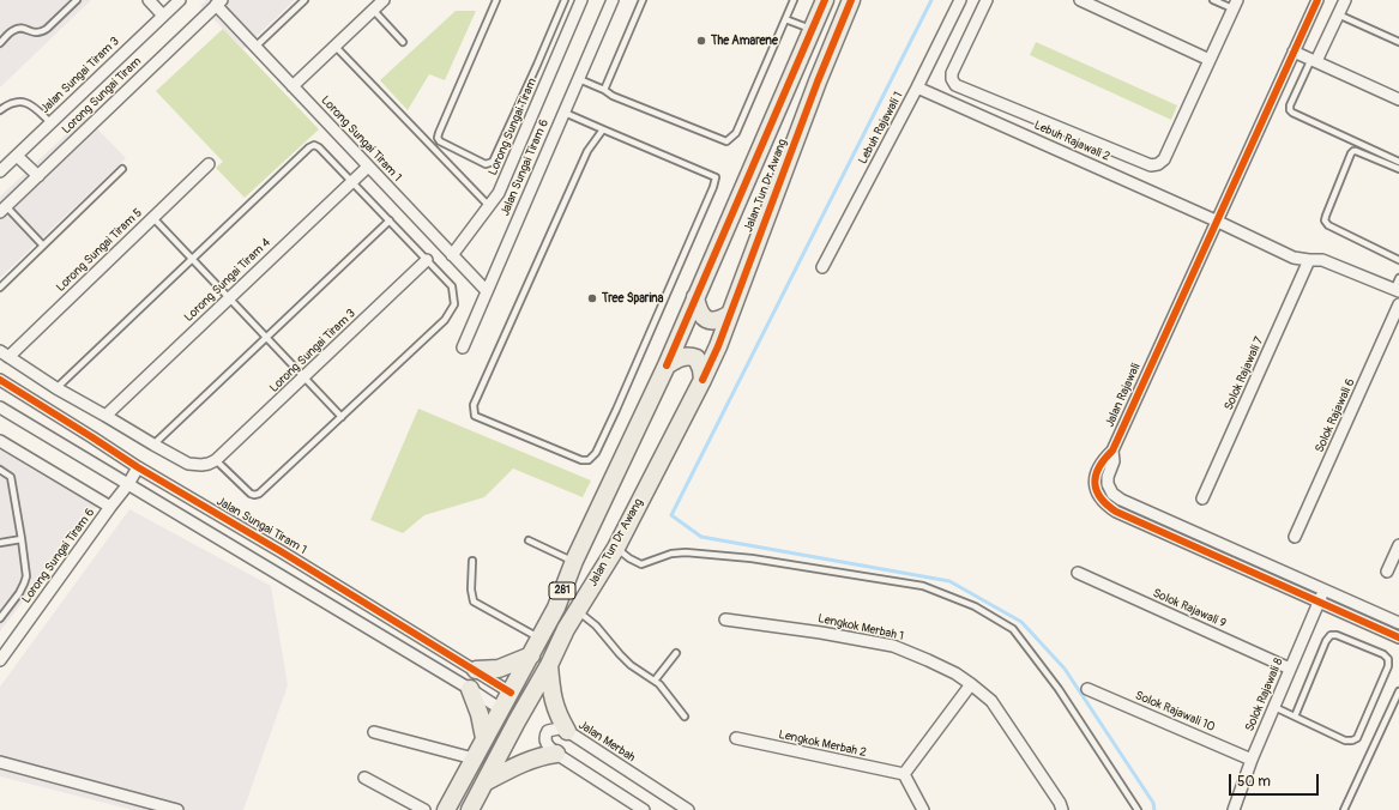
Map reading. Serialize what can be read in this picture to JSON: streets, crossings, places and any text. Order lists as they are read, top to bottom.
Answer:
{
  "streets": {
    "main road": ["Jalan Tun Dr Awang", "281"],
    "street": [
      "Jalan Sungai Tiram 3",
      "Lorong Sungai Tiram",
      "Lebuh Rajawali 1",
      "Lorong Sungai Tiram 1",
      "Lebuh Rajawali 2",
      "Jalan Sungai Tiram 6",
      "Lorong Sungai Tiram 5",
      "Lorong Sungai Tiram 4",
      "Lorong Sungai Tiram 3",
      "Solok Rajawali 7",
      "Jalan Rajawali",
      "Solok Rajawali 6",
      "Jalan Sungai Tiram 1",
      "Lorong Sungai Tiram 6",
      "Solok Rajawali 9",
      "Lengkok Merbah 1",
      "Solok Rajawali 8",
      "Solok Rajawali 10",
      "Jalan Merbah",
      "Lengkok Merbah 2"
    ]
  },
  "crossings": [
    ["Lorong Sungai Tiram", "Lorong Sungai Tiram 1"],
    ["Lebuh Rajawali 1", "Lebuh Rajawali 2"],
    ["Lorong Sungai Tiram 1", "Jalan Sungai Tiram 6"],
    ["Lorong Sungai Tiram 1", "Lorong Sungai Tiram 4"],
    ["Lebuh Rajawali 2", "Solok Rajawali 7"],
    ["Lebuh Rajawali 2", "Jalan Rajawali"],
    ["Jalan Tun Dr Awang", "Jalan Sungai Tiram 1"],
    ["Jalan Rajawali", "Solok Rajawali 8"],
    ["Jalan Sungai Tiram 1", "Lorong Sungai Tiram 6"],
    ["Solok Rajawali 9", "Solok Rajawali 8"],
    ["Solok Rajawali 8", "Solok Rajawali 10"]
  ],
  "places": ["The Amarene", "Tree Sparina"],
  "scale_bar": "50 m"
}
